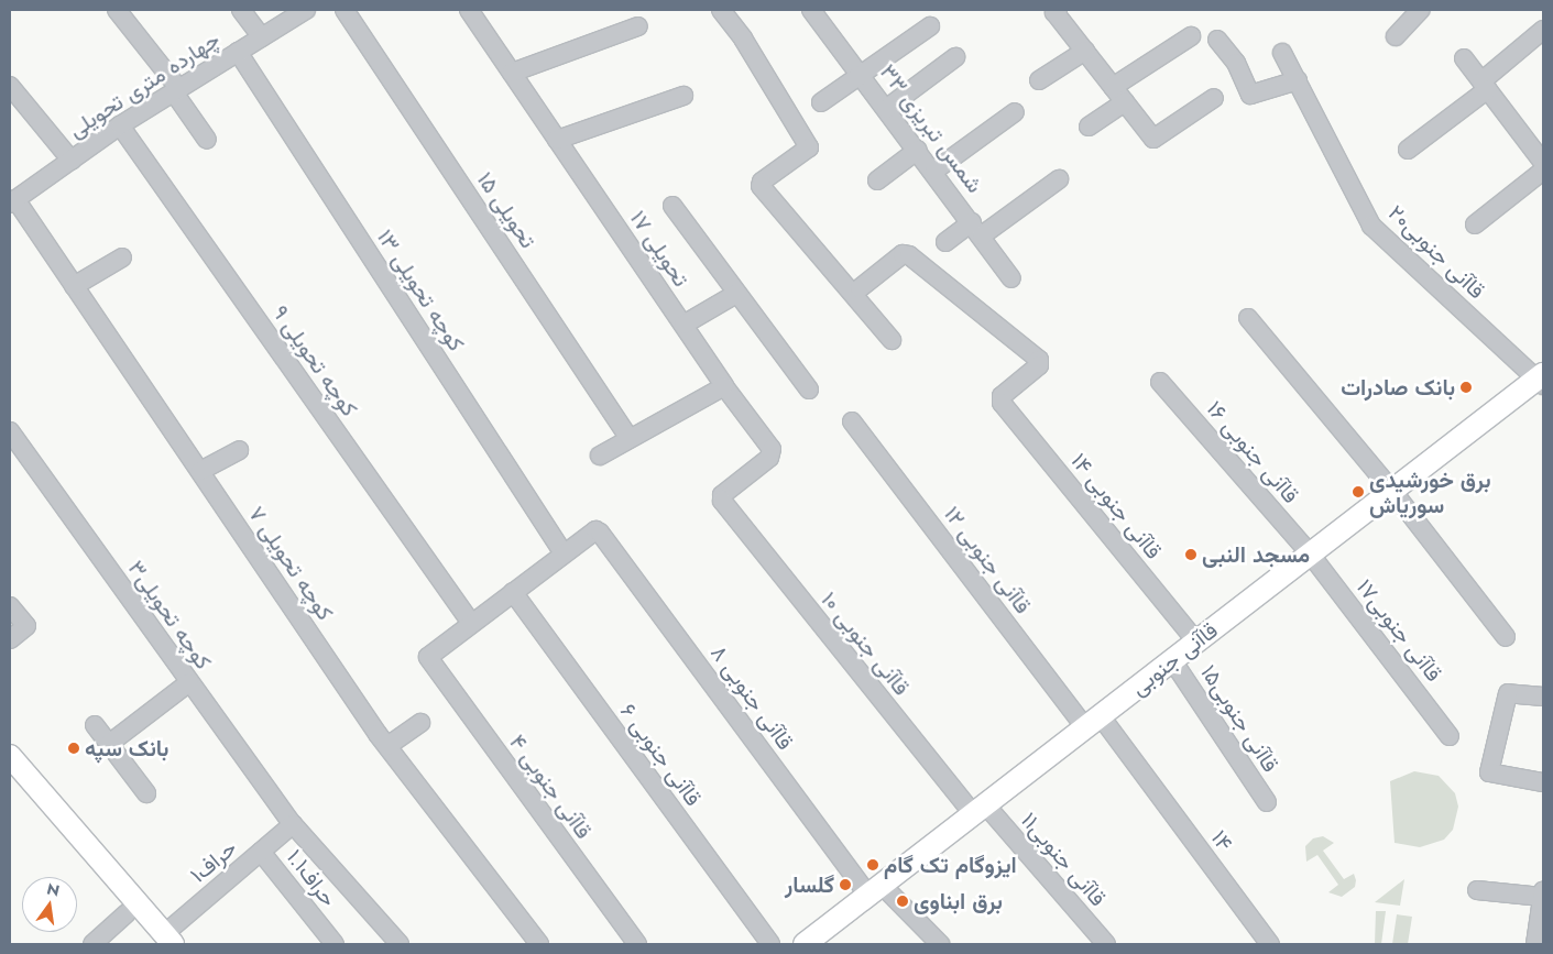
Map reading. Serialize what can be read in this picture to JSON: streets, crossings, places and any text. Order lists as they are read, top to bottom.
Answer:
{
  "streets": {
    "main road": ["قاآنی جنوبی"],
    "street": [
      "چهارده متری تحویلی",
      "شمس تبریزی ۳۳",
      "تحویلی ۱۵",
      "تحویلی ۱۷",
      "۲۰قاآنی جنوبی",
      "کوچه تحویلی ۱۳",
      "کوچه تحویلی ۹",
      "قاآنی جنوبی ۱۶",
      "قاآنی جنوبی ۱۴",
      "قاآنی جنوبی ۱۲",
      "کوچه تحویلی ۷",
      "کوچه تحویلی۳",
      "قاآنی جنوبی۱۷",
      "قاآنی جنوبی ۱۰",
      "قاآنی جنوبی ۸",
      "قاآنی جنوبی۱۵",
      "قاآنی جنوبی ۶",
      "قاآنی جنوبی ۴",
      "۱۴",
      "قاآنی جنوبی۱۱",
      "حراف۱",
      "حراف۱.۱"
    ]
  },
  "crossings": [
    ["چهارده متری تحویلی", "کوچه تحویلی ۱۳"],
    ["چهارده متری تحویلی", "کوچه تحویلی ۹"],
    ["چهارده متری تحویلی", "کوچه تحویلی ۷"],
    ["تحویلی ۱۷", "قاآنی جنوبی ۱۰"],
    ["۲۰قاآنی جنوبی", "قاآنی جنوبی"],
    ["کوچه تحویلی ۱۳", "قاآنی جنوبی ۸"],
    ["کوچه تحویلی ۹", "قاآنی جنوبی ۴"],
    ["قاآنی جنوبی ۱۶", "قاآنی جنوبی۱۷"],
    ["قاآنی جنوبی ۱۶", "قاآنی جنوبی"],
    ["قاآنی جنوبی ۱۴", "قاآنی جنوبی"],
    ["قاآنی جنوبی ۱۲", "قاآنی جنوبی"],
    ["قاآنی جنوبی ۱۲", "۱۴"],
    ["کوچه تحویلی۳", "حراف۱"],
    ["قاآنی جنوبی۱۷", "قاآنی جنوبی"],
    ["قاآنی جنوبی ۱۰", "قاآنی جنوبی"],
    ["قاآنی جنوبی ۱۰", "قاآنی جنوبی۱۱"],
    ["قاآنی جنوبی", "قاآنی جنوبی ۸"],
    ["قاآنی جنوبی", "قاآنی جنوبی۱۵"],
    ["قاآنی جنوبی", "قاآنی جنوبی۱۱"],
    ["حراف۱", "حراف۱.۱"]
  ],
  "places": [
    "بانک صادرات",
    "برق خورشیدی سوریاش",
    "مسجد النبی",
    "بانک سپه",
    "ایزوگام تک گام",
    "گلسار",
    "برق ابناوی"
  ],
  "north": "top"
}
